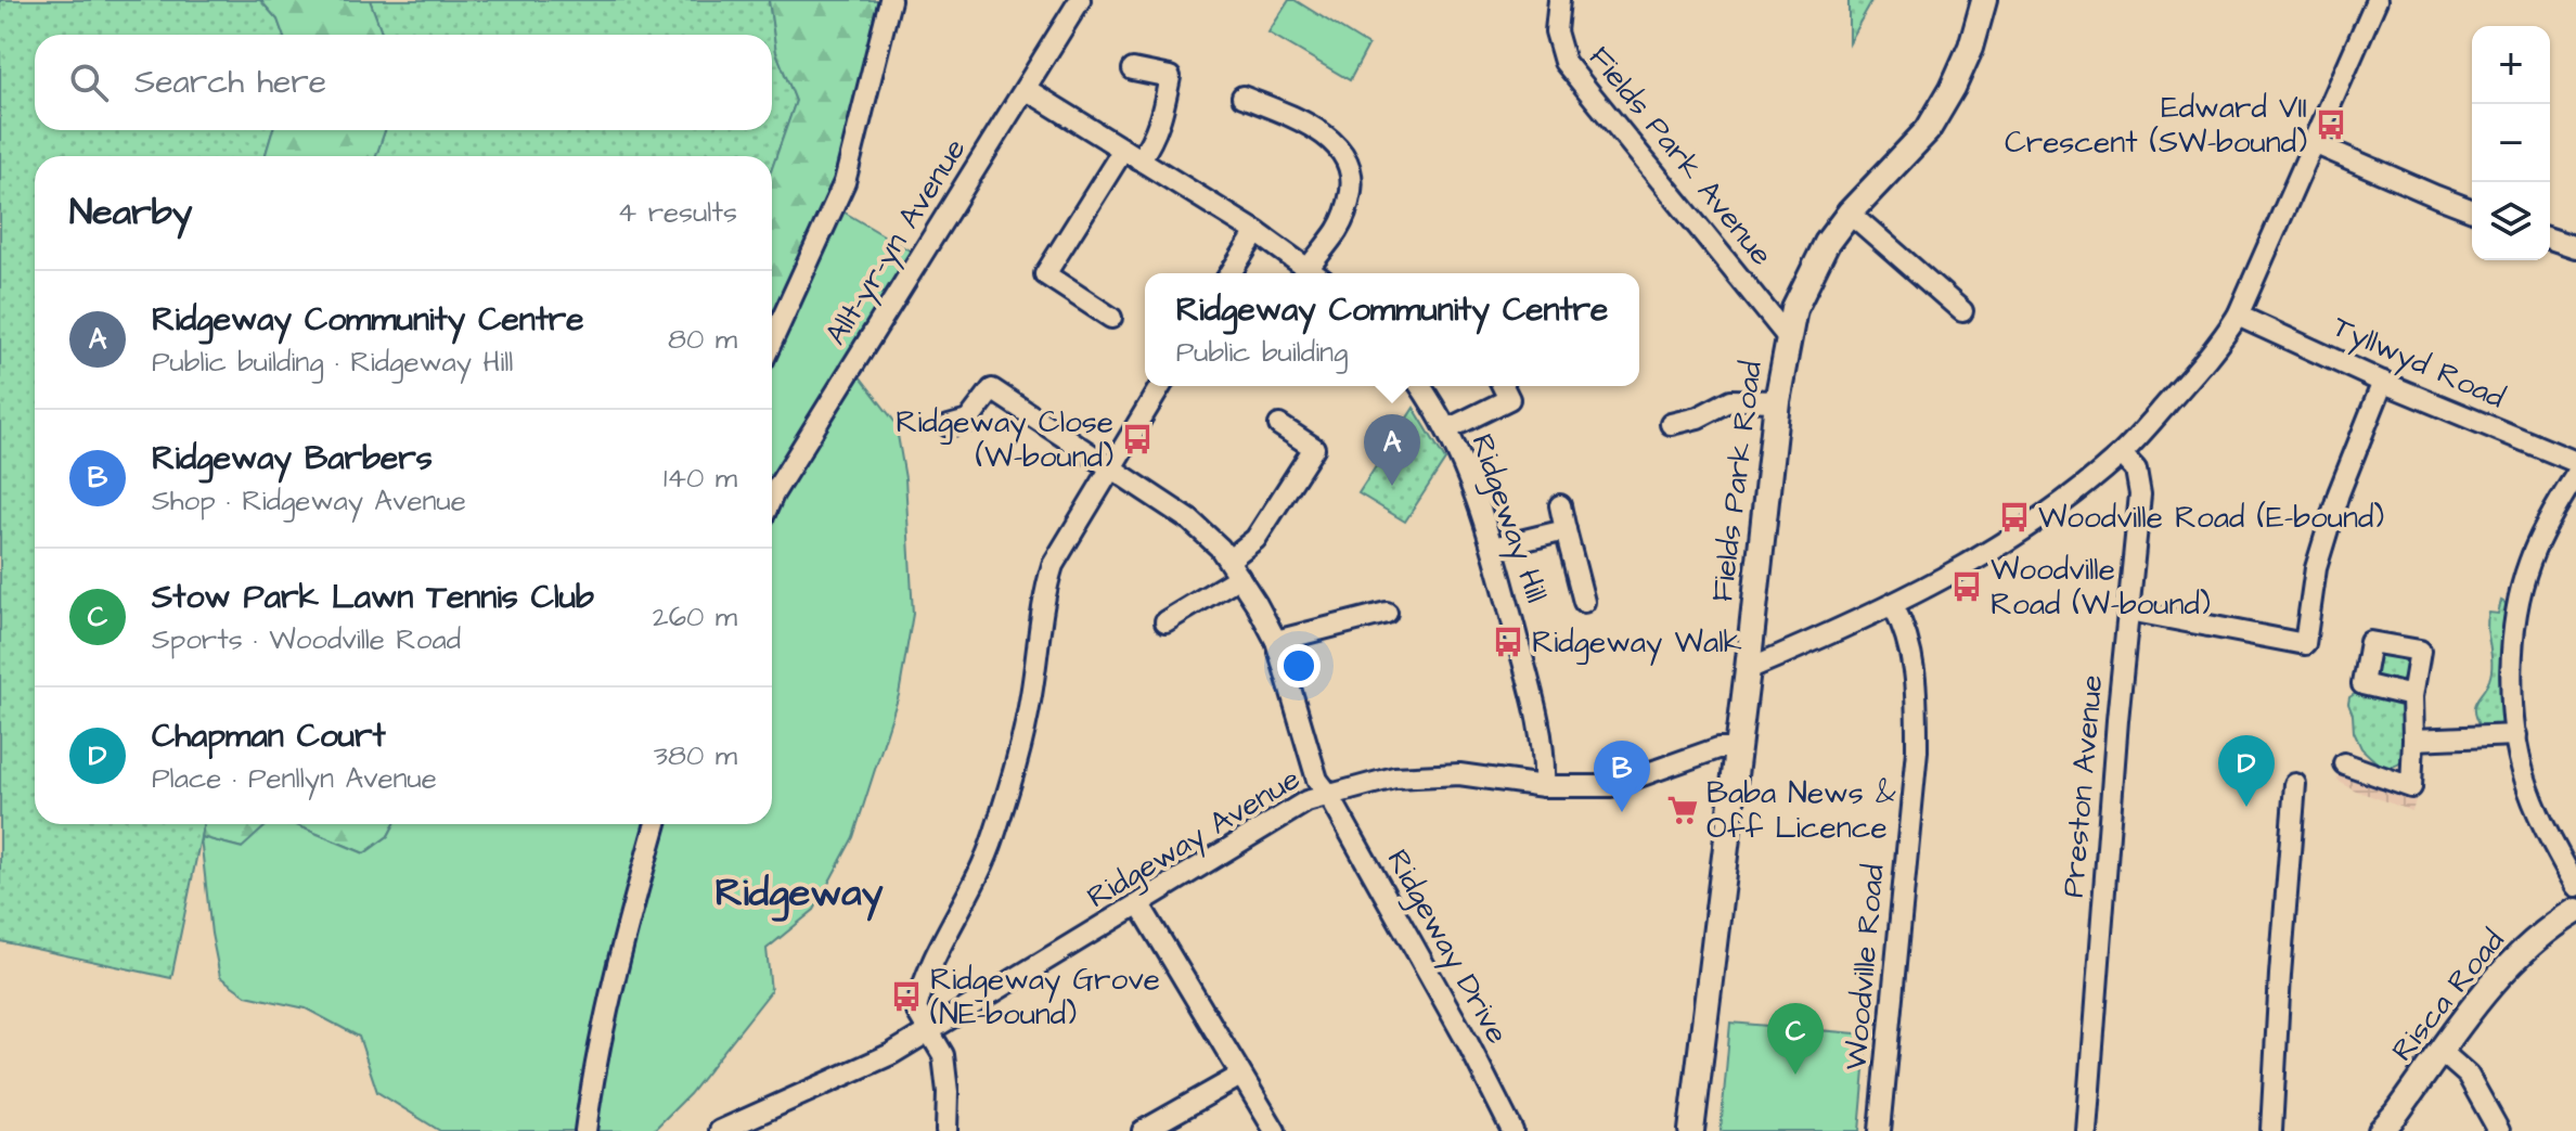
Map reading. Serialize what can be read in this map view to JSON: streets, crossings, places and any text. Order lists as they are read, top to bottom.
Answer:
{
  "streets": {
    "main road": ["Fields Park Road", "Risca Road"],
    "street": [
      "Fields Park Avenue",
      "Allt-yr-yn Avenue",
      "Tyllwyd Road",
      "Ridgeway Hill",
      "Preston Avenue",
      "Ridgeway Avenue",
      "Ridgeway Drive",
      "Woodville Road"
    ]
  },
  "crossings": [
    ["Fields Park Avenue", "Fields Park Road"],
    ["Fields Park Road", "Ridgeway Avenue"],
    ["Ridgeway Hill", "Ridgeway Avenue"],
    ["Ridgeway Avenue", "Ridgeway Drive"]
  ],
  "districts": ["Ridgeway"],
  "places": {
    "bus stop": [
      "Edward VII Crescent (SW-bound)",
      "Ridgeway Close (W-bound)",
      "Woodville Road (E-bound)",
      "Woodville Road (W-bound)",
      "Ridgeway Walk",
      "Ridgeway Grove (NE-bound)"
    ],
    "supermarket": ["Baba News & Off Licence"]
  },
  "page": {
    "map_buttons": ["+", "−"],
    "search": "Search here",
    "heading": ["Nearby", "4 results"],
    "list": [
      {
        "mark": "A",
        "name": "Ridgeway Community Centre",
        "note": "Public building · Ridgeway Hill",
        "value": "80 m"
      },
      {
        "mark": "B",
        "name": "Ridgeway Barbers",
        "note": "Shop · Ridgeway Avenue",
        "value": "140 m"
      },
      {
        "mark": "C",
        "name": "Stow Park Lawn Tennis Club",
        "note": "Sports · Woodville Road",
        "value": "260 m"
      },
      {
        "mark": "D",
        "name": "Chapman Court",
        "note": "Place · Penllyn Avenue",
        "value": "380 m"
      }
    ],
    "popup": ["Ridgeway Community Centre", "Public building"],
    "pins": [
      "A",
      "D",
      "B",
      "C"
    ]
  }
}
